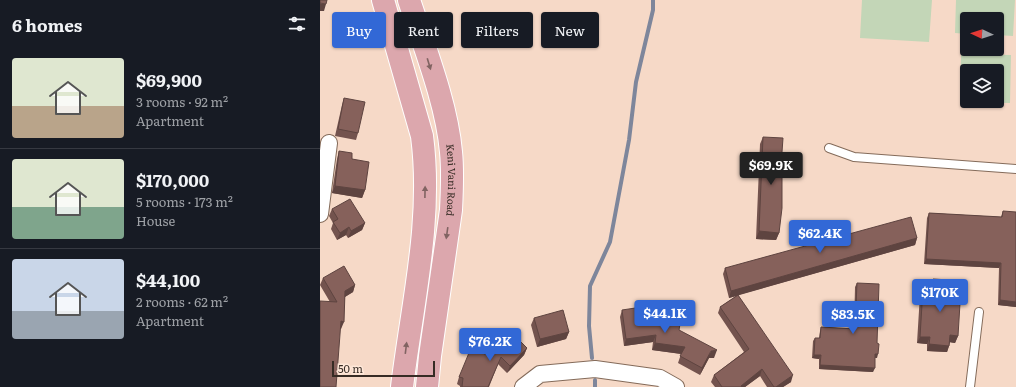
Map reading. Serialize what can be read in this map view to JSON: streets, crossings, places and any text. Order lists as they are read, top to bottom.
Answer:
{
  "streets": {
    "main road": ["Keni Vani Road"]
  },
  "scale_bar": "50 m",
  "north": "left",
  "page": {
    "heading": "6 homes",
    "chip": [
      "Buy",
      "Rent",
      "Filters",
      "New"
    ],
    "list": [
      {
        "name": "$69,900",
        "note": "3 rooms · 92 m² · Apartment"
      },
      {
        "name": "$170,000",
        "note": "5 rooms · 173 m² · House"
      },
      {
        "name": "$44,100",
        "note": "2 rooms · 62 m² · Apartment"
      }
    ],
    "price": [
      "$69.9K",
      "$62.4K",
      "$170K",
      "$44.1K",
      "$83.5K",
      "$76.2K"
    ],
    "scale": "50 m"
  }
}
